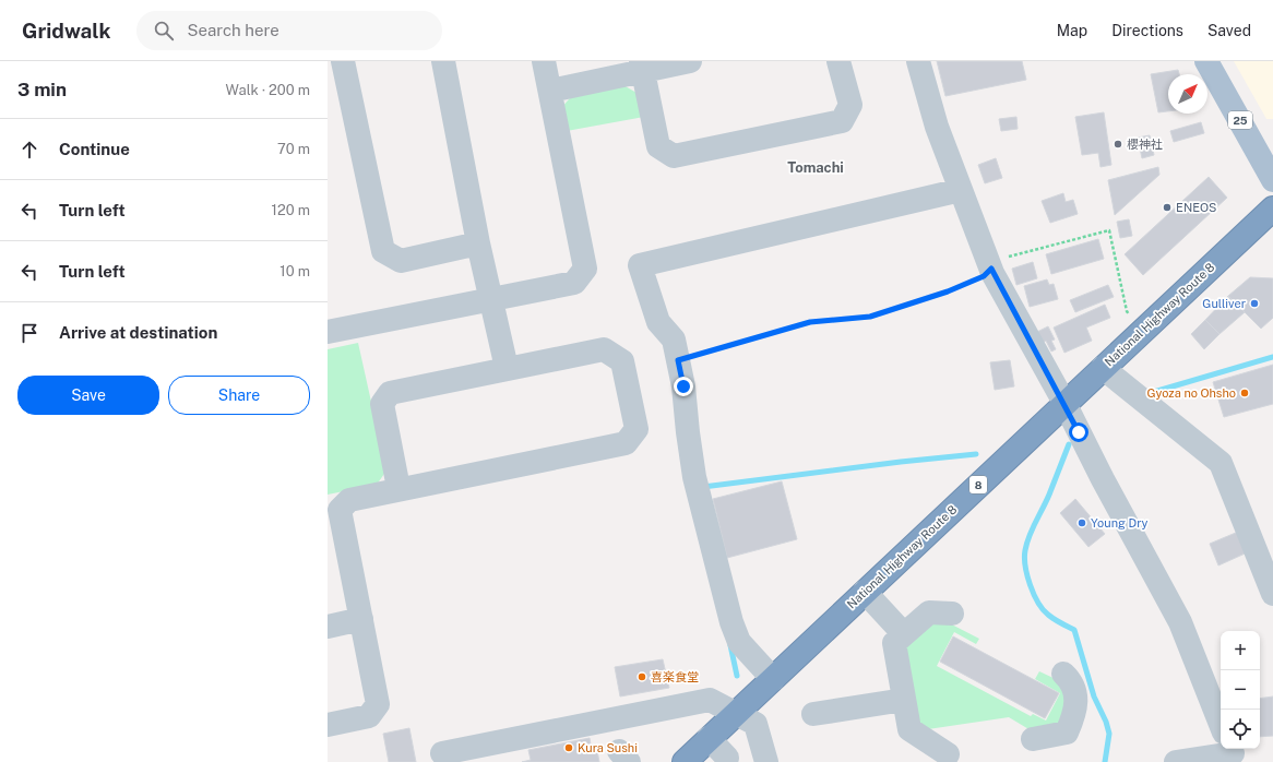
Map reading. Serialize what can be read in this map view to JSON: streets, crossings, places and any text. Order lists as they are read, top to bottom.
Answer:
{
  "streets": {
    "highway": ["National Highway Route 8", "8"],
    "main road": ["25"]
  },
  "districts": ["Tomachi"],
  "places": [
    "櫻神社",
    "ENEOS",
    "Gulliver",
    "Gyoza no Ohsho",
    "Young Dry",
    "喜楽食堂",
    "Kura Sushi"
  ],
  "north": "top right",
  "page": {
    "header": "Gridwalk",
    "search": "Search here",
    "nav": ["Map", "Directions", "Saved"],
    "heading": ["3 min", "Walk · 200 m"],
    "list": [
      ["Continue", "70 m"],
      ["Turn left", "120 m"],
      ["Turn left", "10 m"],
      "Arrive at destination"
    ],
    "buttons": ["Save", "Share"],
    "map_buttons": ["+", "−"]
  }
}
